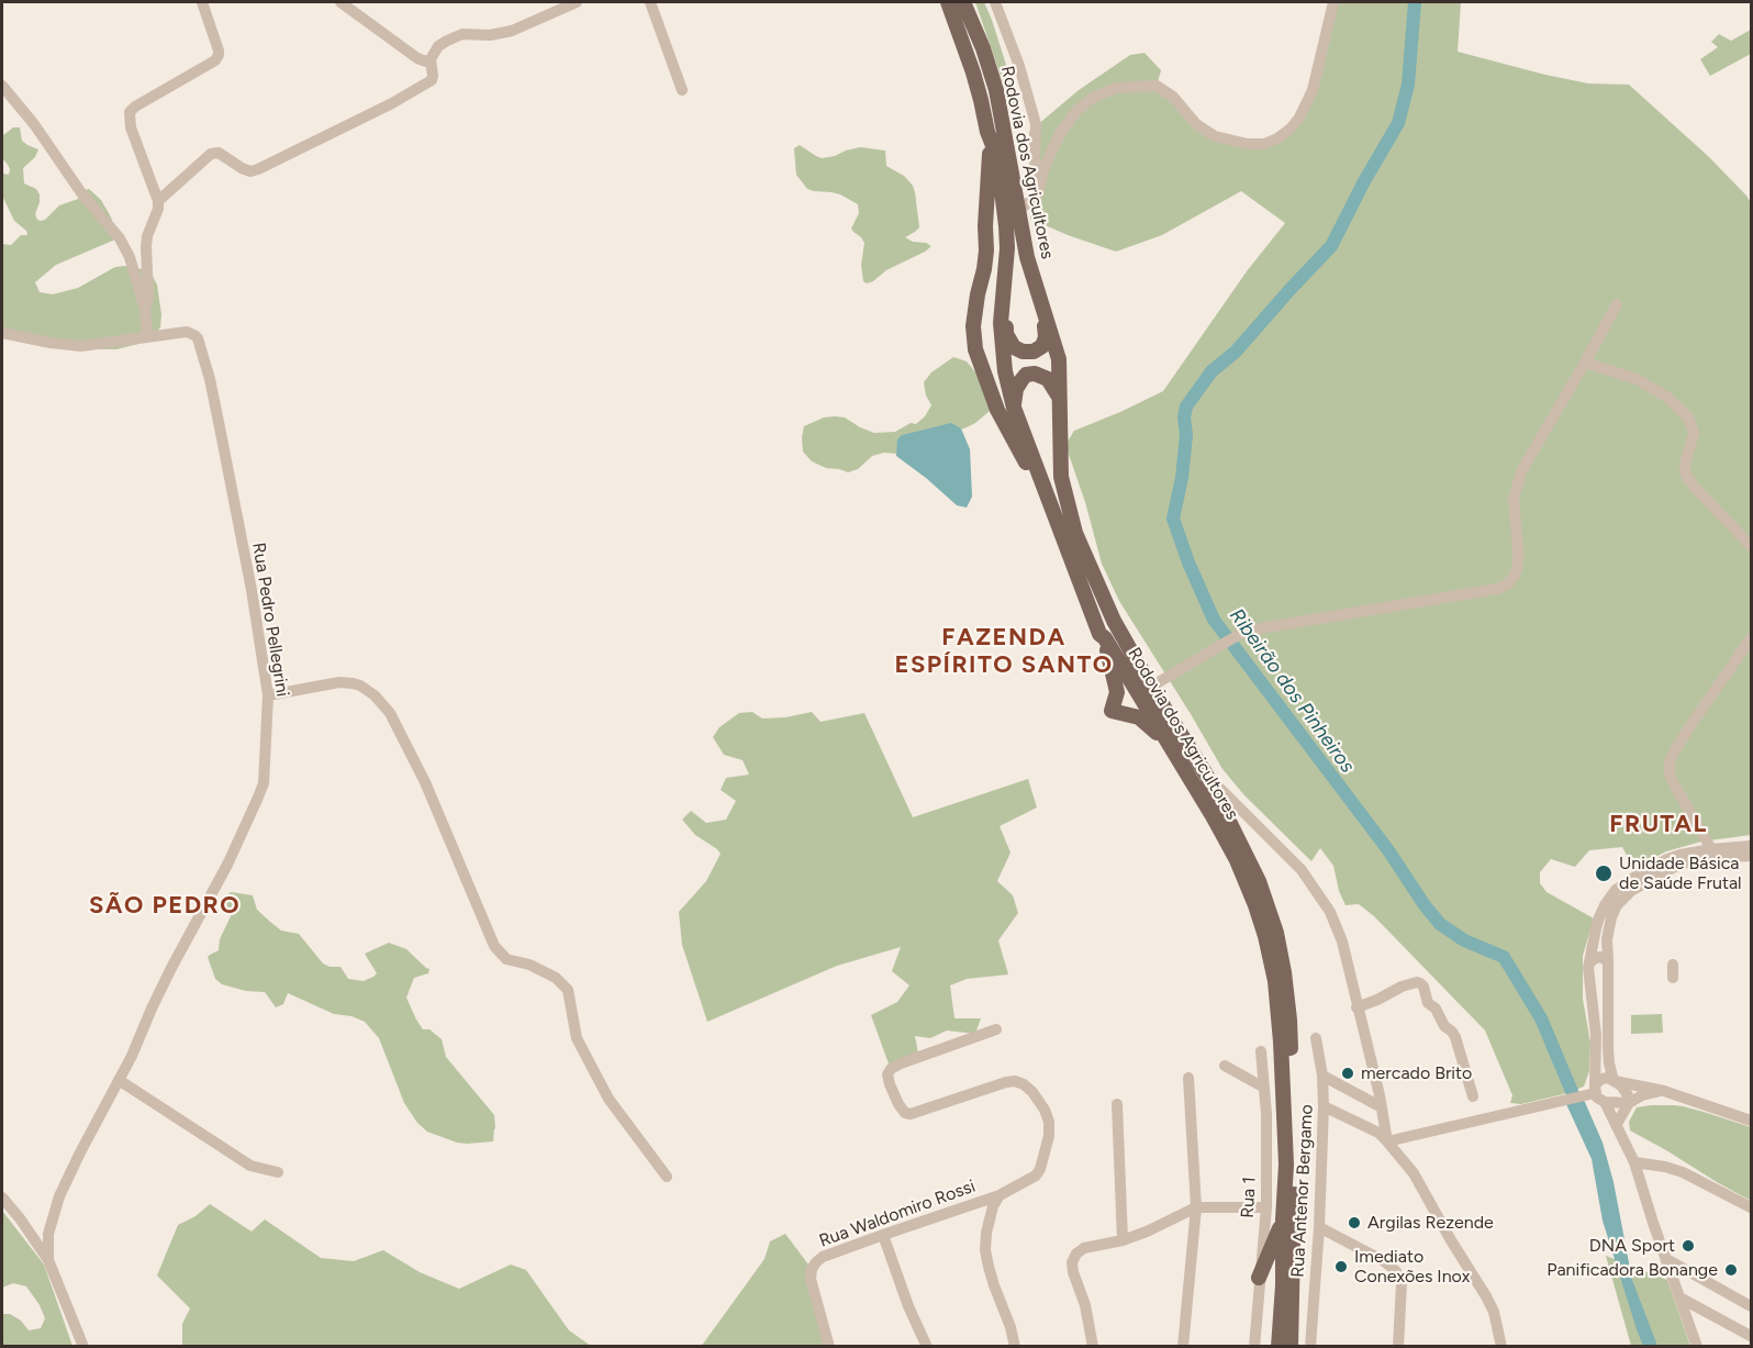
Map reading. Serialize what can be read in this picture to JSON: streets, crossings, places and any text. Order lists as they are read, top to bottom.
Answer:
{
  "streets": {
    "main road": ["Rodovia dos Agricultores"],
    "street": [
      "Rua Pedro Pellegrini",
      "Rua Antenor Bergamo",
      "Rua 1",
      "Rua Waldomiro Rossi"
    ]
  },
  "districts": ["FAZENDA ESPÍRITO SANTO", "FRUTAL", "SÃO PEDRO"],
  "water": ["Ribeirão dos Pinheiros"],
  "places": [
    "Unidade Básica de Saúde Frutal",
    "mercado Brito",
    "Argilas Rezende",
    "DNA Sport",
    "Imediato Conexões Inox",
    "Panificadora Bonange"
  ]
}
